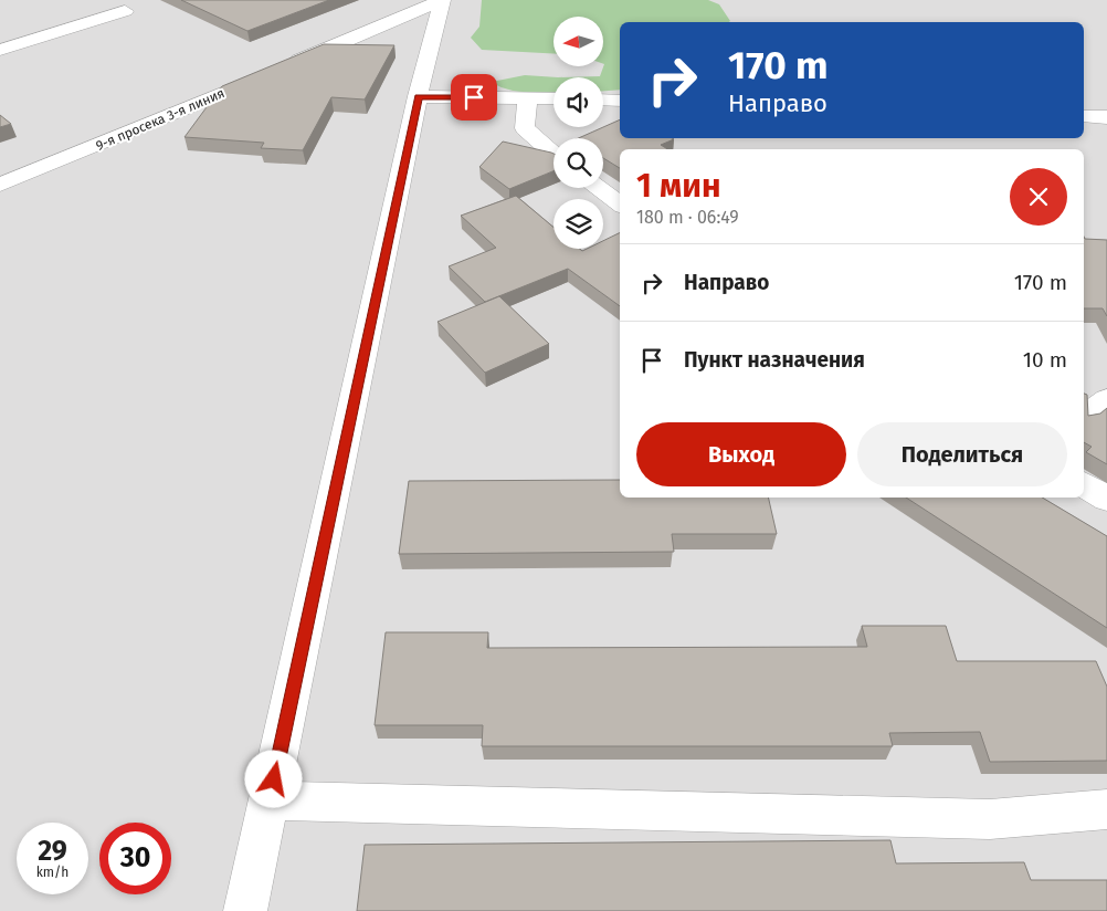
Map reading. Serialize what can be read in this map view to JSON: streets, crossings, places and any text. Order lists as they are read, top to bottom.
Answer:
{
  "streets": {
    "street": ["9-я просека 3-я линия"]
  },
  "north": "left",
  "page": {
    "turn": ["170 m", "Направо"],
    "heading": ["1 мин", "180 m · 06:49"],
    "list": [
      {
        "name": "Направо",
        "value": "170 m"
      },
      {
        "name": "Пункт назначения",
        "value": "10 m"
      }
    ],
    "buttons": ["Выход", "Поделиться"],
    "speed": "29 km/h",
    "limit": "30"
  }
}
